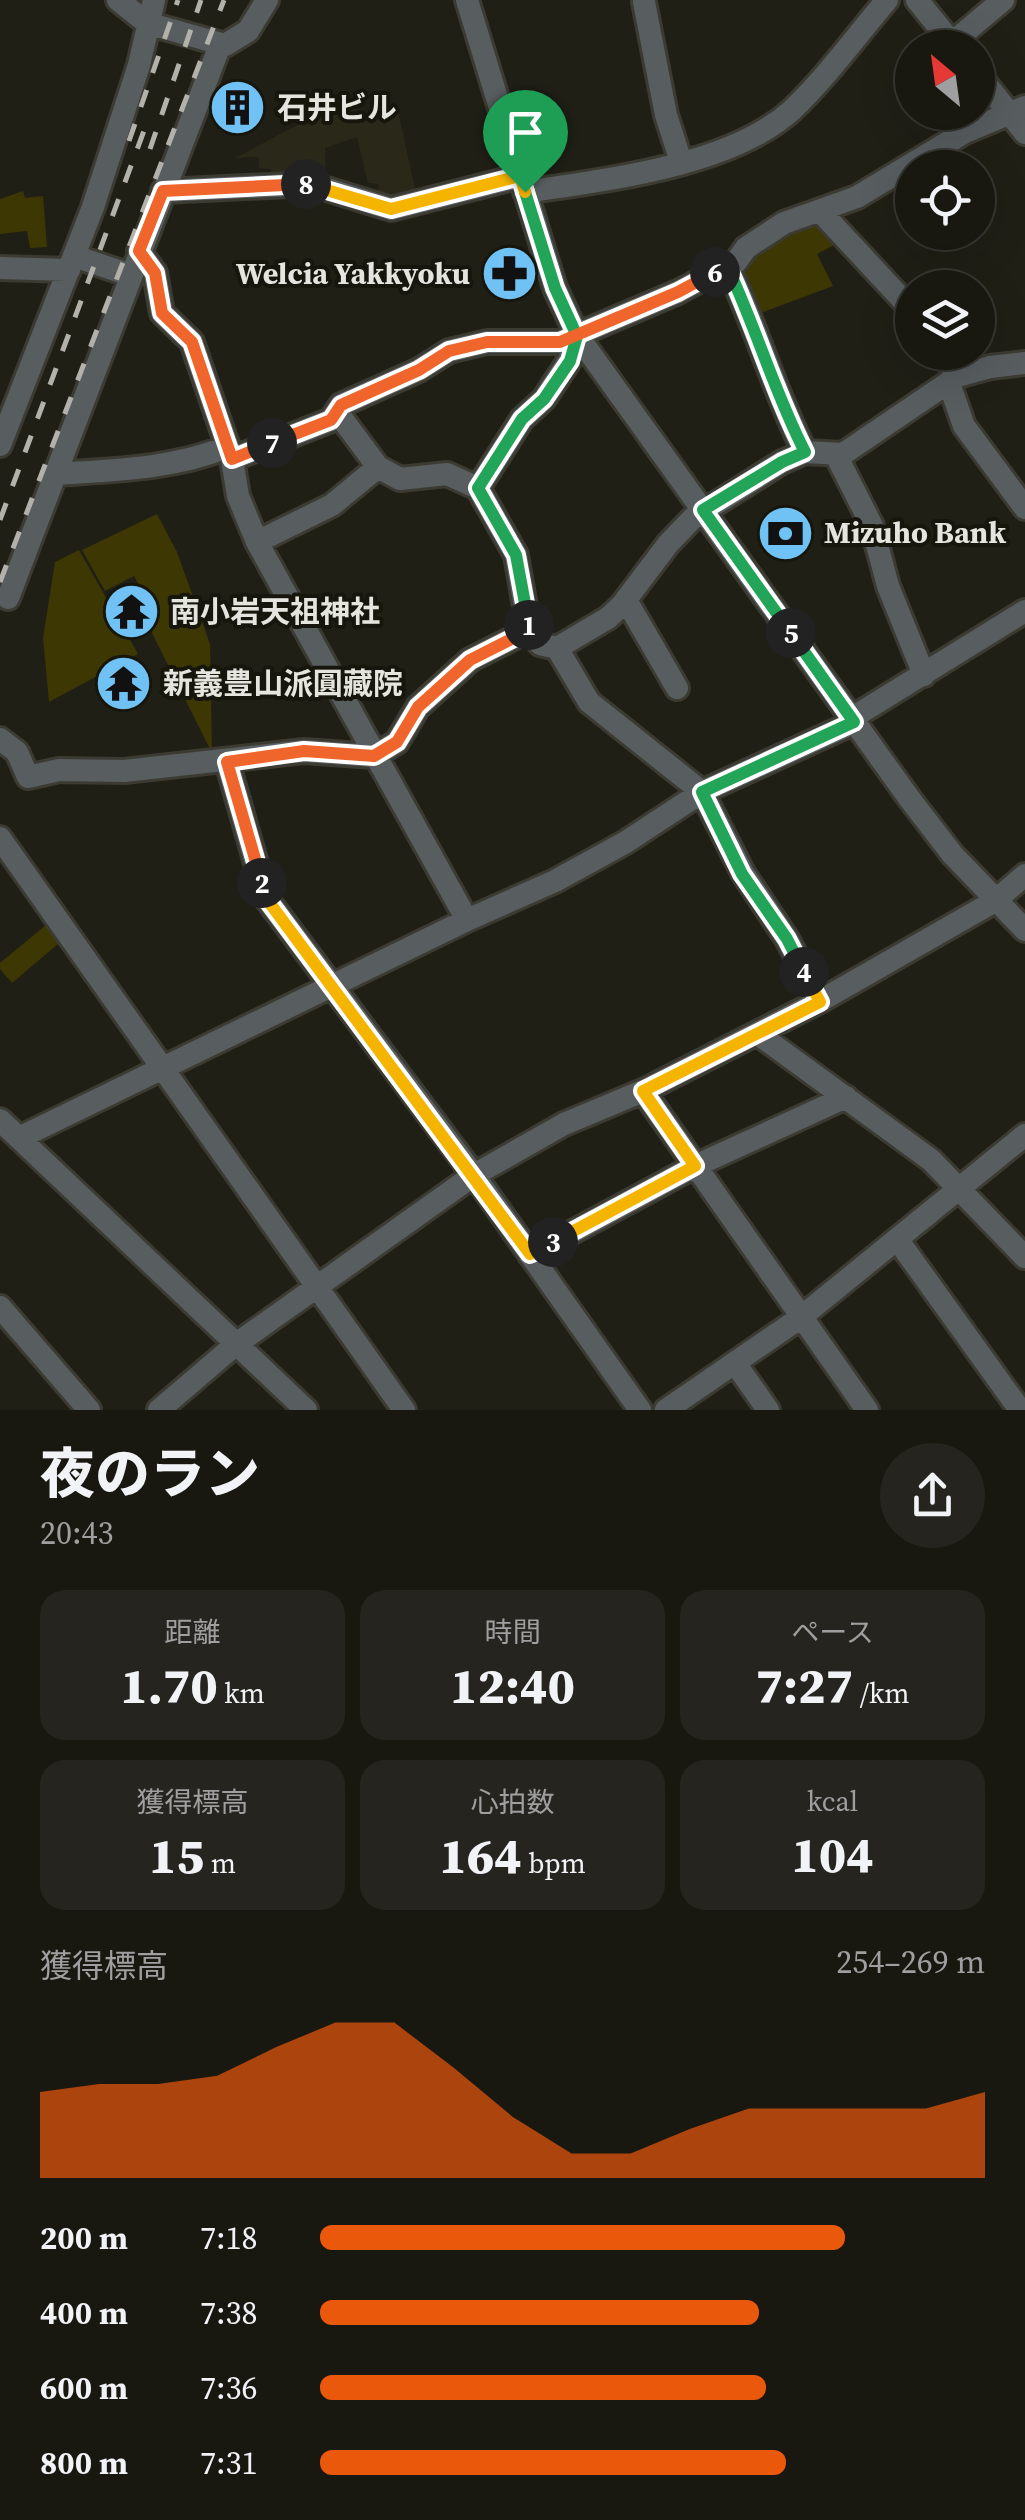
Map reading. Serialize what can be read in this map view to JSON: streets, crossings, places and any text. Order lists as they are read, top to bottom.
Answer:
{
  "places": {
    "building": ["石井ビル"],
    "pharmacy": ["Welcia Yakkyoku"],
    "bank": ["Mizuho Bank"],
    "temple": ["南小岩天祖神社", "新義豊山派圓藏院"]
  },
  "north": "top left",
  "page": {
    "pins": [
      "8",
      "6",
      "7",
      "1",
      "5",
      "2",
      "4",
      "3"
    ],
    "heading": ["夜のラン", "20:43"],
    "stats": [
      ["距離", "1.70 km"],
      ["時間", "12:40"],
      ["ペース", "7:27 /km"],
      ["獲得標高", "15 m"],
      ["心拍数", "164 bpm"],
      ["kcal", "104"]
    ],
    "chart": ["獲得標高", "254–269 m"],
    "list": [
      {
        "name": "200 m",
        "note": "7:18"
      },
      {
        "name": "400 m",
        "note": "7:38"
      },
      {
        "name": "600 m",
        "note": "7:36"
      },
      {
        "name": "800 m",
        "note": "7:31"
      }
    ]
  }
}
